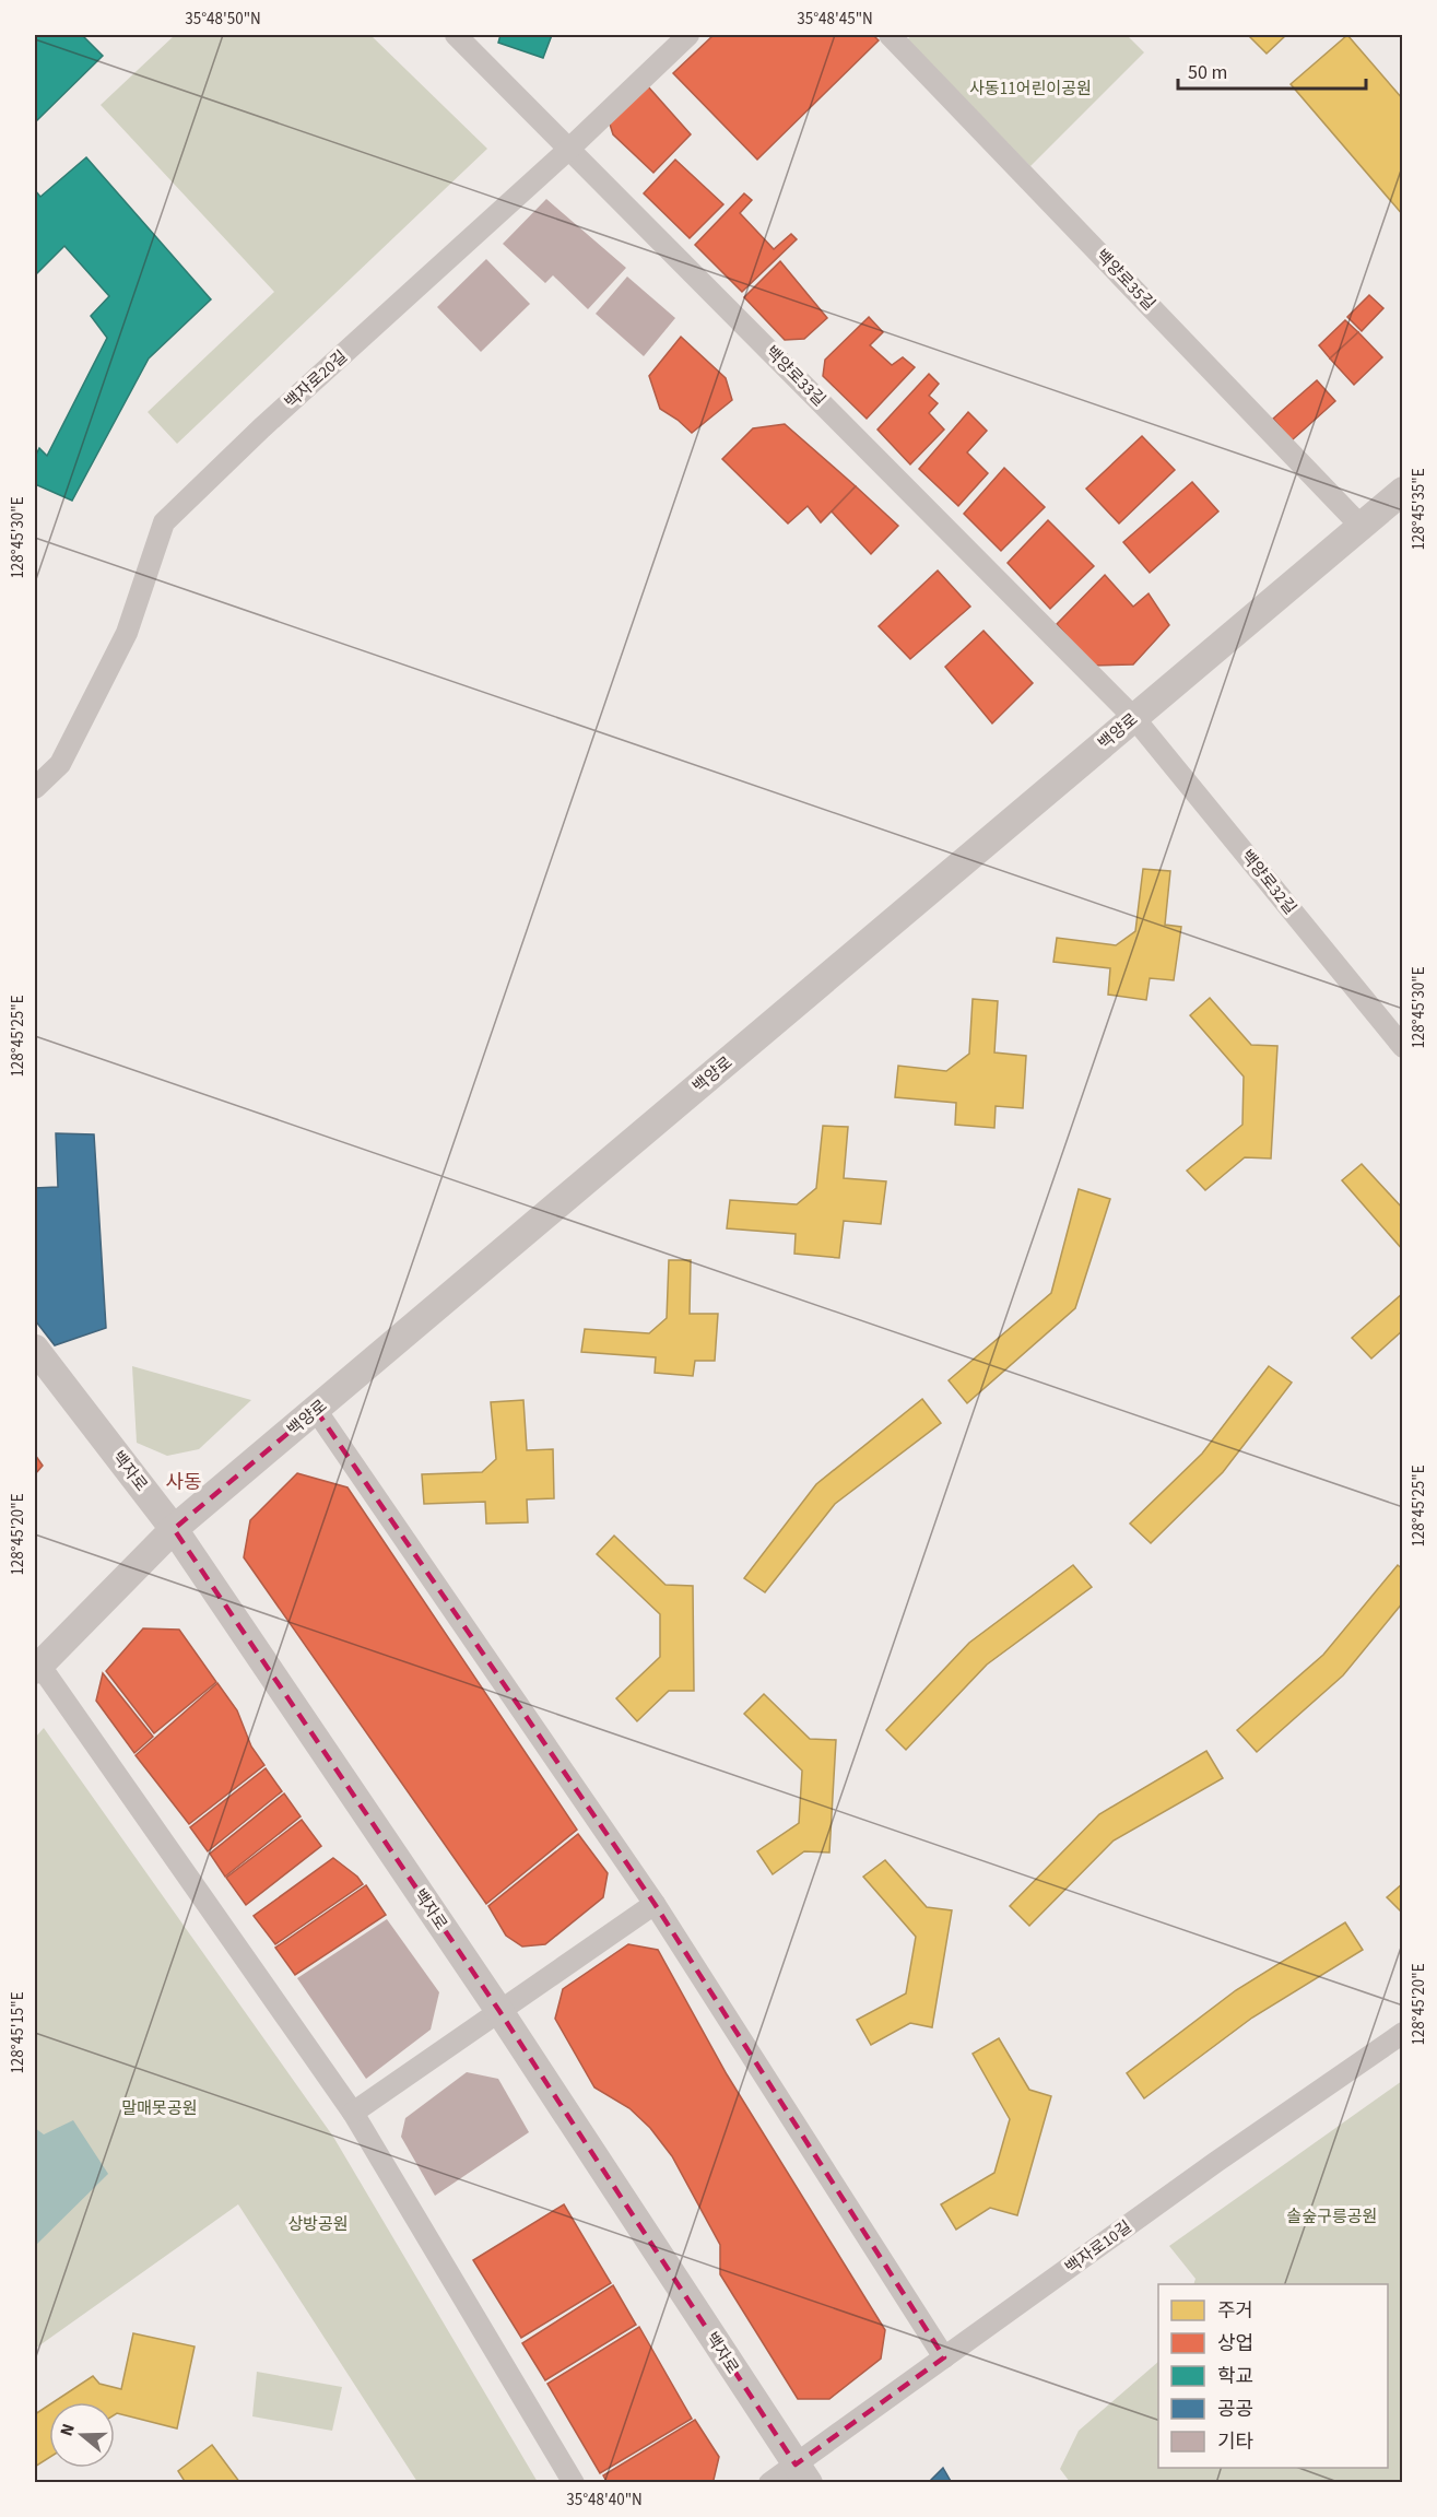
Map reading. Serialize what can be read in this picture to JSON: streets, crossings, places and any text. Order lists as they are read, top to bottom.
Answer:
{
  "streets": {
    "street": [
      "백양로35길",
      "백양로33길",
      "백자로20길",
      "백양로",
      "백양로32길",
      "백자로",
      "백자로10길"
    ]
  },
  "crossings": [
    ["백양로35길", "백양로"],
    ["백양로33길", "백자로20길"],
    ["백양로33길", "백양로"],
    ["백양로33길", "백양로32길"],
    ["백양로", "백양로32길"],
    ["백양로", "백자로"],
    ["백자로", "백자로10길"]
  ],
  "districts": ["사동"],
  "parks": [
    "사동11어린이공원",
    "말매못공원",
    "솔숲구릉공원",
    "상방공원"
  ],
  "legend": [
    "주거",
    "상업",
    "학교",
    "공공",
    "기타"
  ],
  "scale_bar": "50 m",
  "north": "left",
  "coordinates": [
    "35°48'50\"N",
    "35°48'45\"N",
    "128°45'35\"E",
    "128°45'30\"E",
    "128°45'25\"E",
    "128°45'20\"E",
    "128°45'15\"E",
    "35°48'40\"N"
  ]
}
